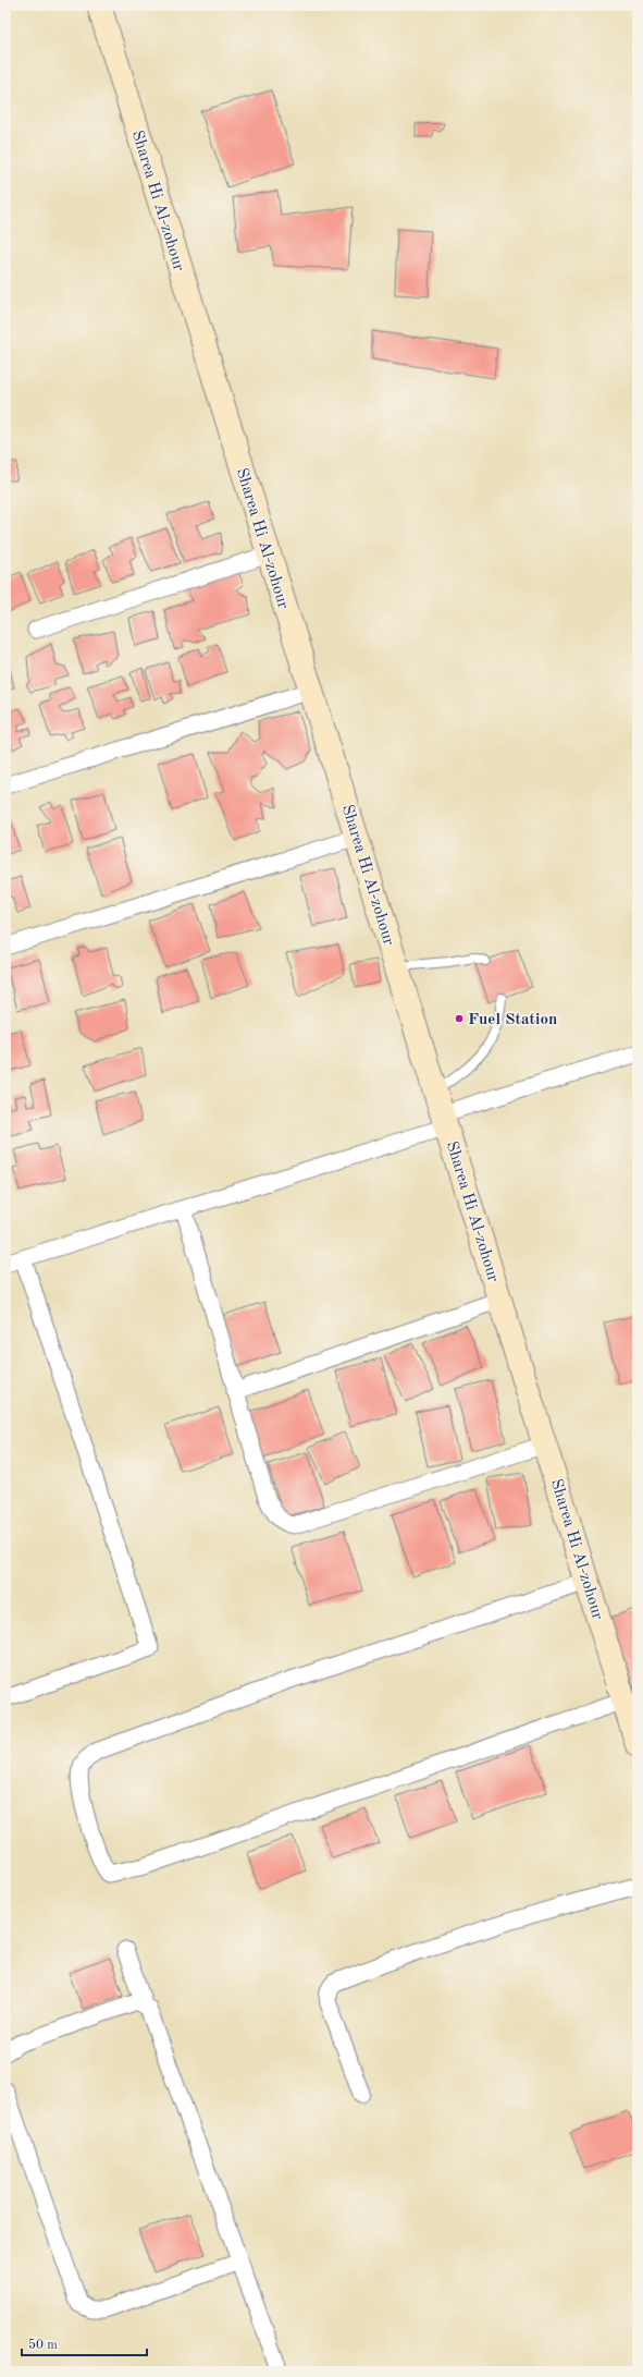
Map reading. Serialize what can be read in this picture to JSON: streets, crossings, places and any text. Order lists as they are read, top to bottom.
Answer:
{
  "streets": {
    "street": ["Sharea Hi Al-zohour"]
  },
  "places": ["Fuel Station"],
  "scale_bar": "50 m"
}
